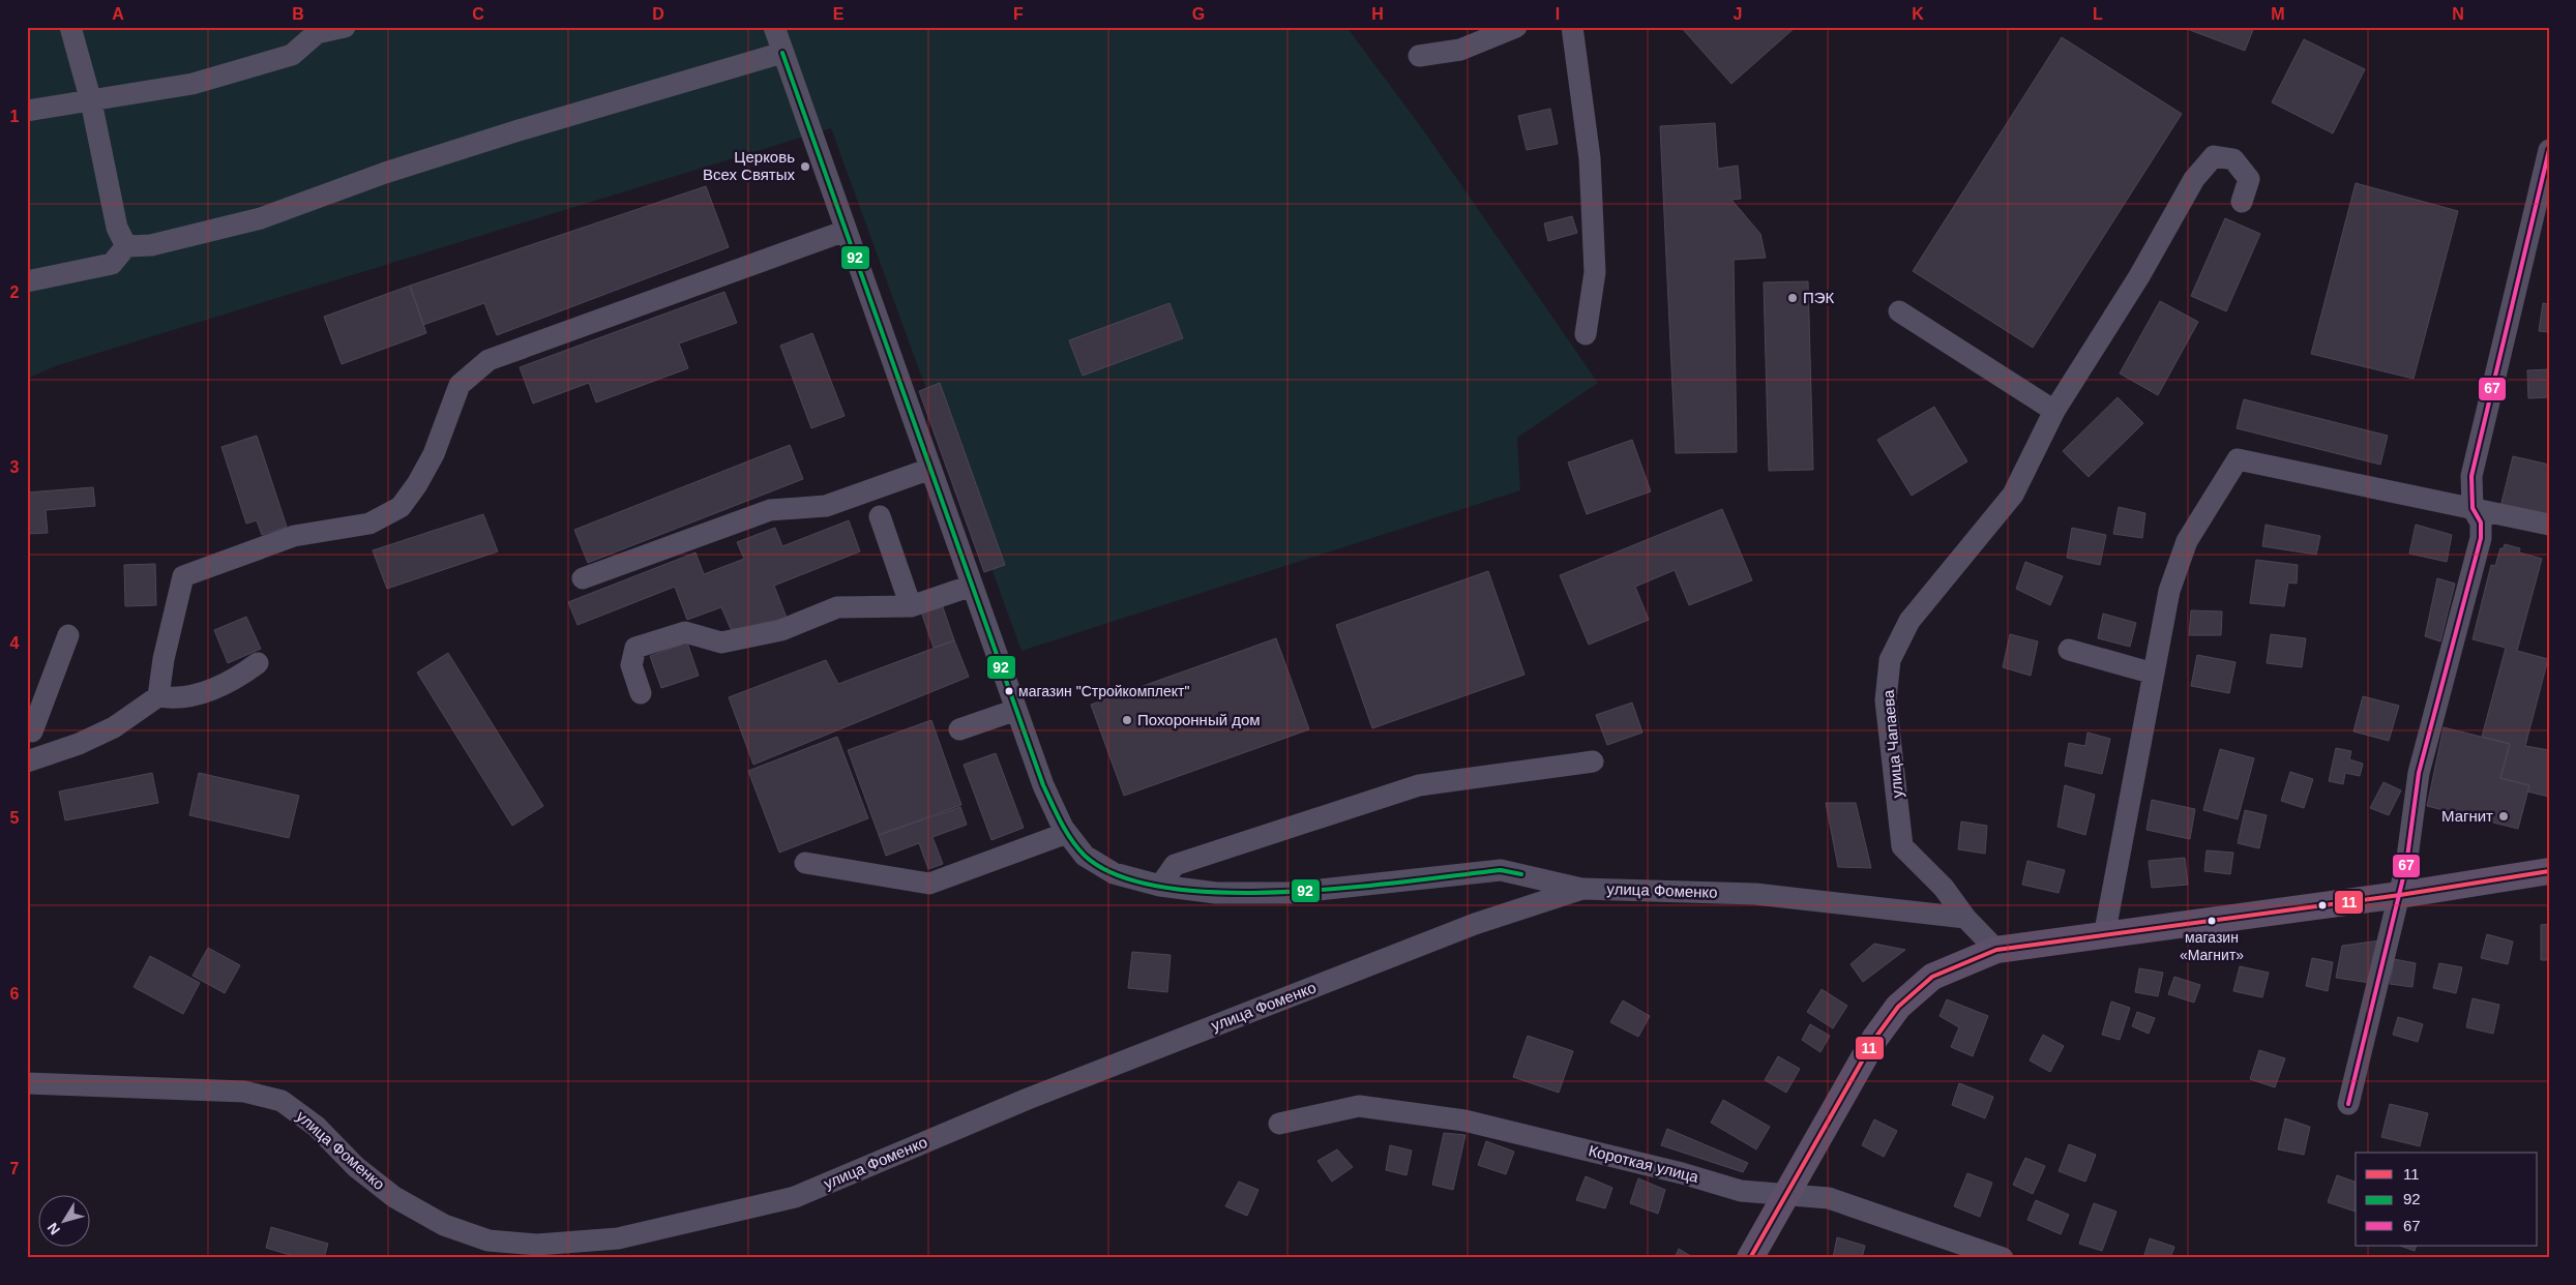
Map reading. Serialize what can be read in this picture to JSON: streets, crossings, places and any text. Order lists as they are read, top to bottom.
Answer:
{
  "streets": {
    "street": ["улица Чапаева", "улица Фоменко", "Короткая улица"]
  },
  "crossings": [
    ["улица Чапаева", "улица Фоменко"]
  ],
  "places": [
    "Церковь Всех Святых",
    "ПЭК",
    "магазин \"Стройкомплект\"",
    "Похоронный дом",
    "Магнит",
    "магазин «Магнит»"
  ],
  "lines": ["transit line 92", "transit line 67", "transit line 11"],
  "legend": ["11", "92", "67"],
  "north": "bottom left",
  "grid": {
    "columns": [
      "A",
      "B",
      "C",
      "D",
      "E",
      "F",
      "G",
      "H",
      "I",
      "J",
      "K",
      "L",
      "M",
      "N"
    ],
    "rows": [
      "1",
      "2",
      "3",
      "4",
      "5",
      "6",
      "7"
    ]
  }
}
